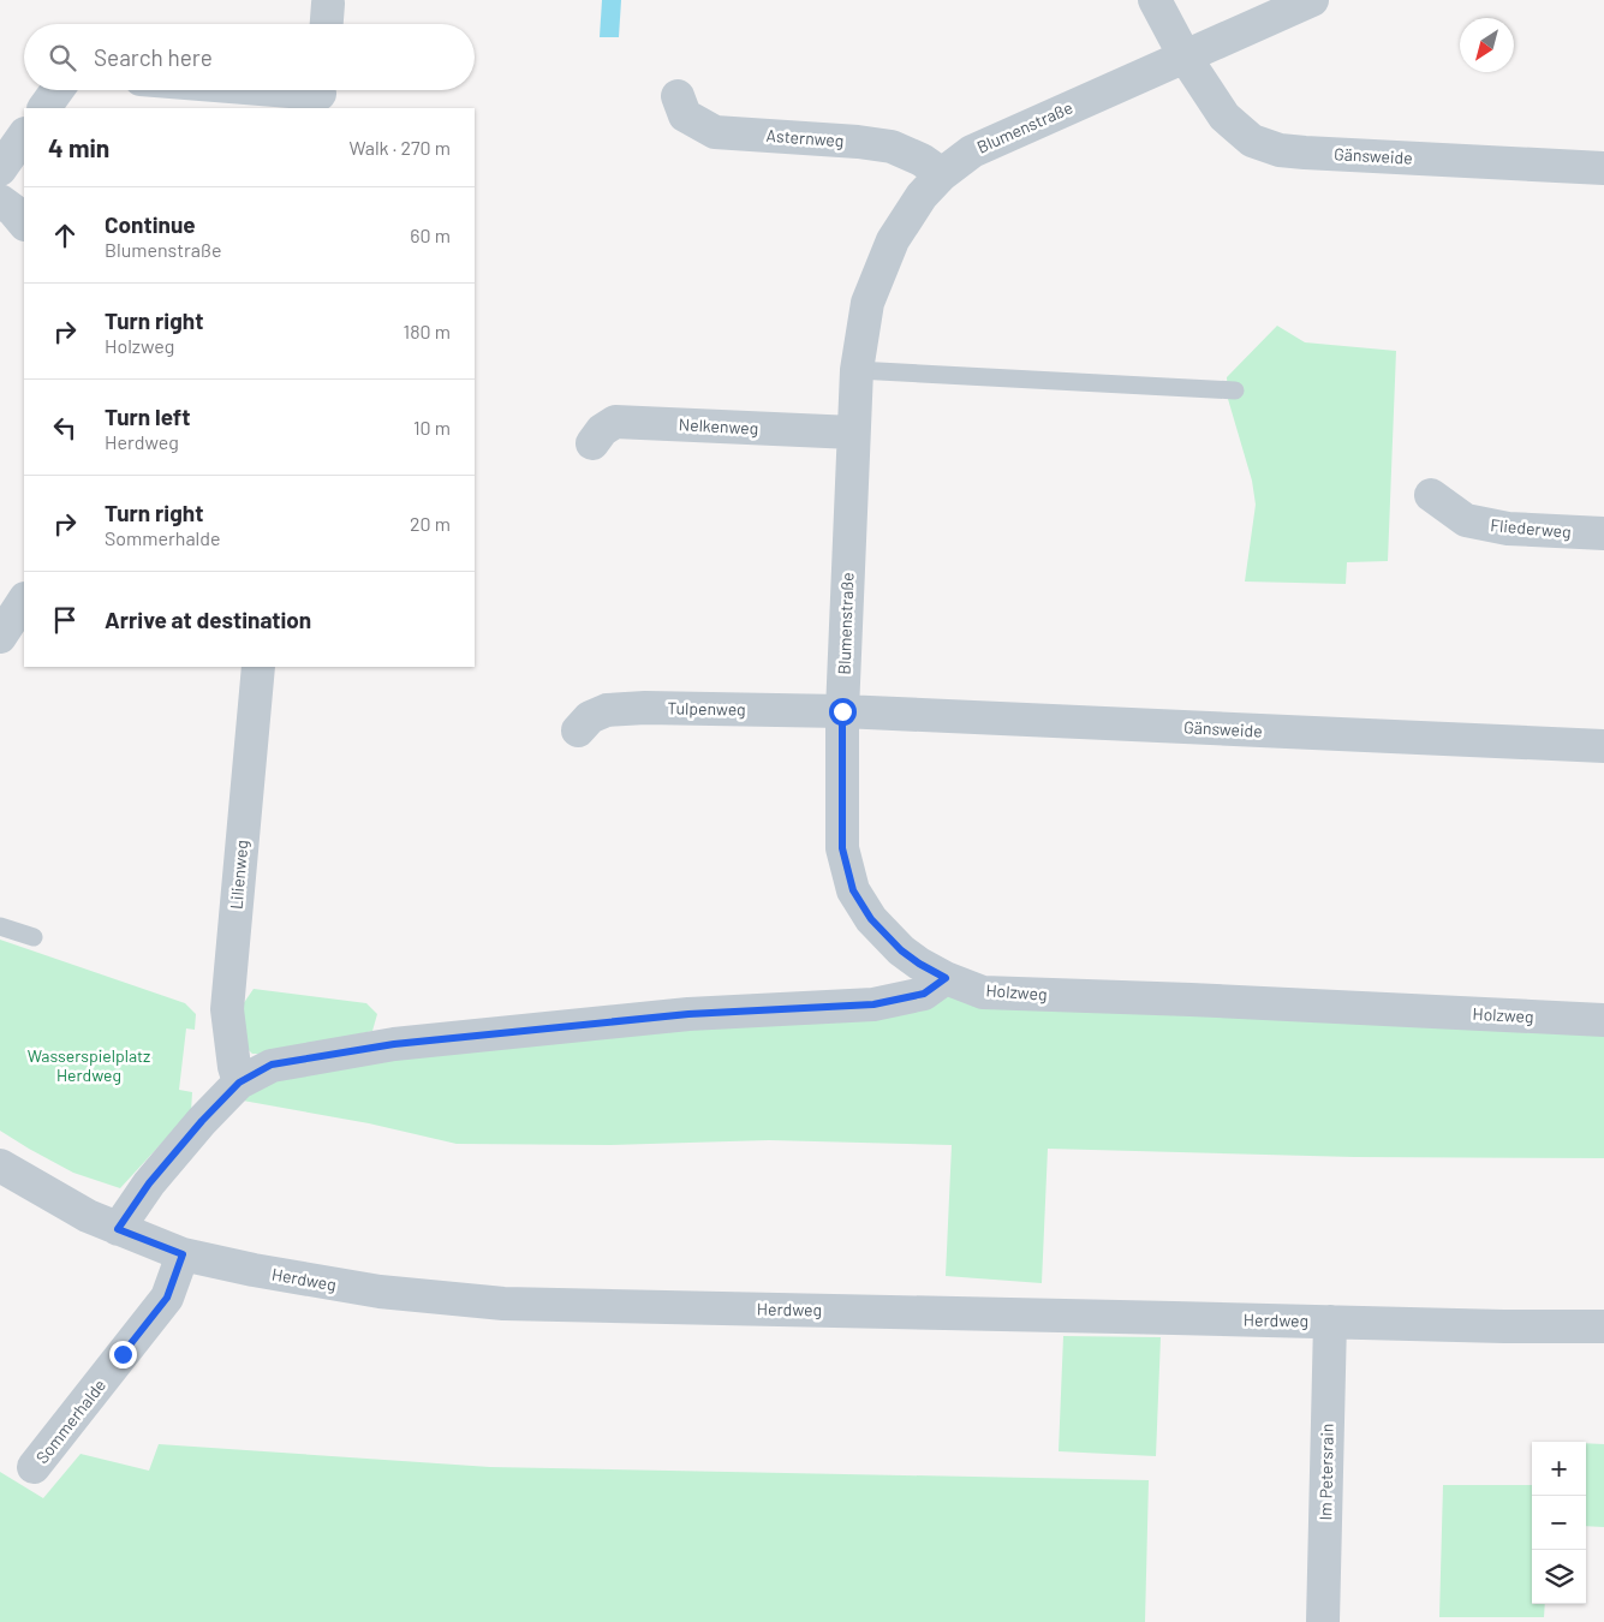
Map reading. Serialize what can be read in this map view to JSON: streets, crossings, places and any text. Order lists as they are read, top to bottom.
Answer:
{
  "streets": {
    "street": [
      "Blumenstraße",
      "Asternweg",
      "Gänsweide",
      "Nelkenweg",
      "Fliederweg",
      "Tulpenweg",
      "Lilienweg",
      "Holzweg",
      "Herdweg",
      "Sommerhalde",
      "Im Petersrain"
    ]
  },
  "crossings": [
    ["Blumenstraße", "Asternweg"],
    ["Blumenstraße", "Gänsweide"],
    ["Blumenstraße", "Nelkenweg"],
    ["Blumenstraße", "Tulpenweg"],
    ["Blumenstraße", "Holzweg"],
    ["Gänsweide", "Tulpenweg"],
    ["Herdweg", "Sommerhalde"],
    ["Herdweg", "Im Petersrain"]
  ],
  "parks": ["Wasserspielplatz Herdweg"],
  "north": "bottom left",
  "page": {
    "search": "Search here",
    "heading": ["4 min", "Walk · 270 m"],
    "list": [
      ["Continue", "Blumenstraße", "60 m"],
      ["Turn right", "Holzweg", "180 m"],
      ["Turn left", "Herdweg", "10 m"],
      ["Turn right", "Sommerhalde", "20 m"],
      "Arrive at destination"
    ],
    "map_buttons": ["+", "−"]
  }
}
